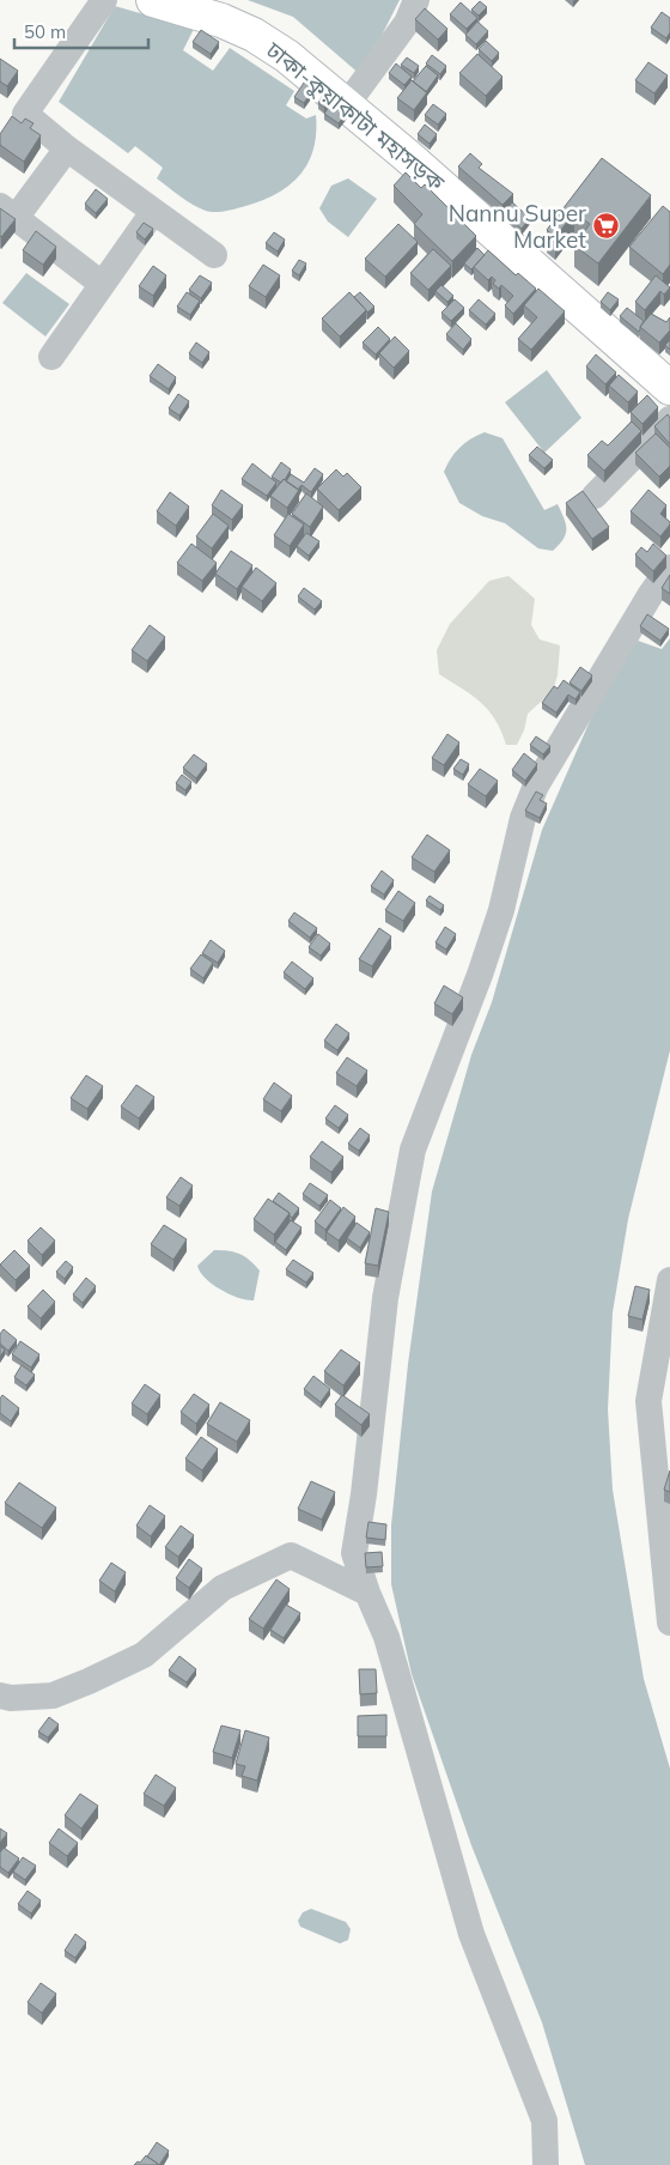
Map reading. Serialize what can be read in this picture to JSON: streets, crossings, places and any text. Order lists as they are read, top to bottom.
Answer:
{
  "streets": {
    "main road": ["ঢাকা-কুয়াকাটা মহাসড়ক"]
  },
  "places": {
    "supermarket": ["Nannu Super Market"]
  },
  "scale_bar": "50 m"
}
